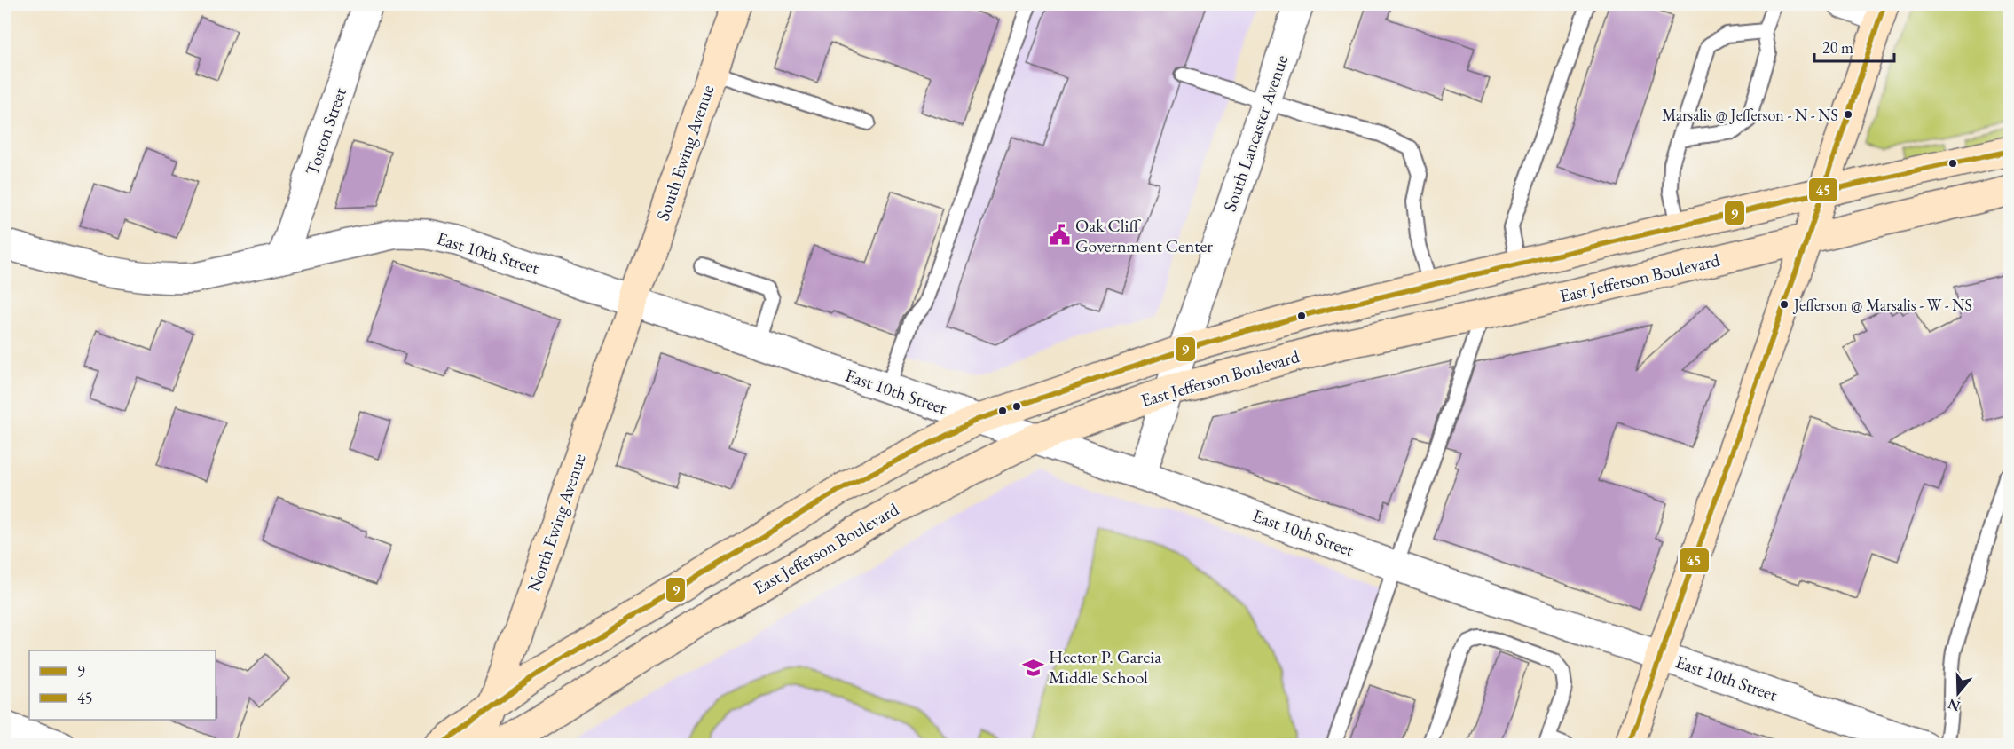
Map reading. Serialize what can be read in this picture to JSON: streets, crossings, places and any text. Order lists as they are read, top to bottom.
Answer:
{
  "streets": {
    "main road": ["South Ewing Avenue", "East Jefferson Boulevard", "North Ewing Avenue"],
    "street": ["Toston Street", "South Lancaster Avenue", "East 10th Street"]
  },
  "crossings": [
    ["Toston Street", "East 10th Street"],
    ["South Lancaster Avenue", "East 10th Street"],
    ["South Lancaster Avenue", "East Jefferson Boulevard"],
    ["South Ewing Avenue", "East 10th Street"],
    ["South Ewing Avenue", "North Ewing Avenue"],
    ["East 10th Street", "East Jefferson Boulevard"],
    ["East 10th Street", "North Ewing Avenue"],
    ["East Jefferson Boulevard", "North Ewing Avenue"]
  ],
  "places": {
    "other": ["Marsalis @ Jefferson - N - NS", "Jefferson @ Marsalis - W - NS"],
    "public building": ["Oak Cliff Government Center"],
    "school or university": ["Hector P. Garcia Middle School"]
  },
  "lines": ["transit line 45", "transit line 9"],
  "legend": ["9", "45"],
  "scale_bar": "20 m",
  "north": "bottom"
}
